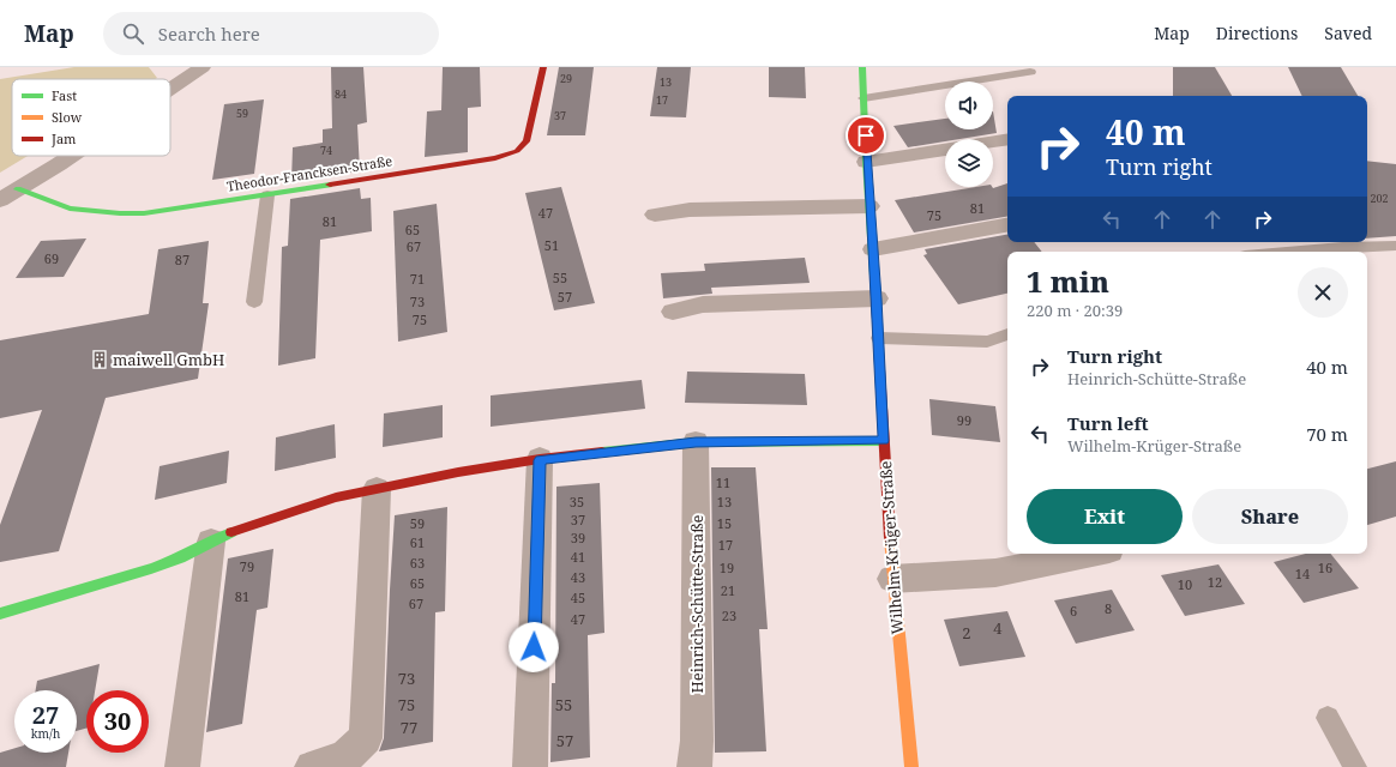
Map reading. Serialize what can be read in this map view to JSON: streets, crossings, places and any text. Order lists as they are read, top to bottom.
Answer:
{
  "streets": {
    "street": ["Theodor-Francksen-Straße", "Wilhelm-Krüger-Straße", "Heinrich-Schütte-Straße"]
  },
  "places": {
    "building": ["maiwell GmbH"]
  },
  "house_numbers": [
    "29",
    "13",
    "84",
    "17",
    "59",
    "37",
    "74",
    "202",
    "81",
    "47",
    "75",
    "81",
    "65",
    "51",
    "67",
    "69",
    "87",
    "55",
    "71",
    "57",
    "73",
    "75",
    "99",
    "11",
    "35",
    "13",
    "37",
    "59",
    "15",
    "39",
    "61",
    "17",
    "41",
    "63",
    "79",
    "19",
    "16",
    "14",
    "43",
    "12",
    "65",
    "10",
    "21",
    "81",
    "45",
    "67",
    "8",
    "6",
    "23",
    "47",
    "4",
    "2",
    "73",
    "75",
    "55",
    "77",
    "57"
  ],
  "legend": ["Fast", "Slow", "Jam"],
  "page": {
    "header": "Map",
    "search": "Search here",
    "nav": ["Map", "Directions", "Saved"],
    "turn": ["40 m", "Turn right"],
    "heading": ["1 min", "220 m · 20:39"],
    "list": [
      {
        "name": "Turn right",
        "note": "Heinrich-Schütte-Straße",
        "value": "40 m"
      },
      {
        "name": "Turn left",
        "note": "Wilhelm-Krüger-Straße",
        "value": "70 m"
      }
    ],
    "buttons": ["Exit", "Share"],
    "speed": "27 km/h",
    "limit": "30"
  }
}
